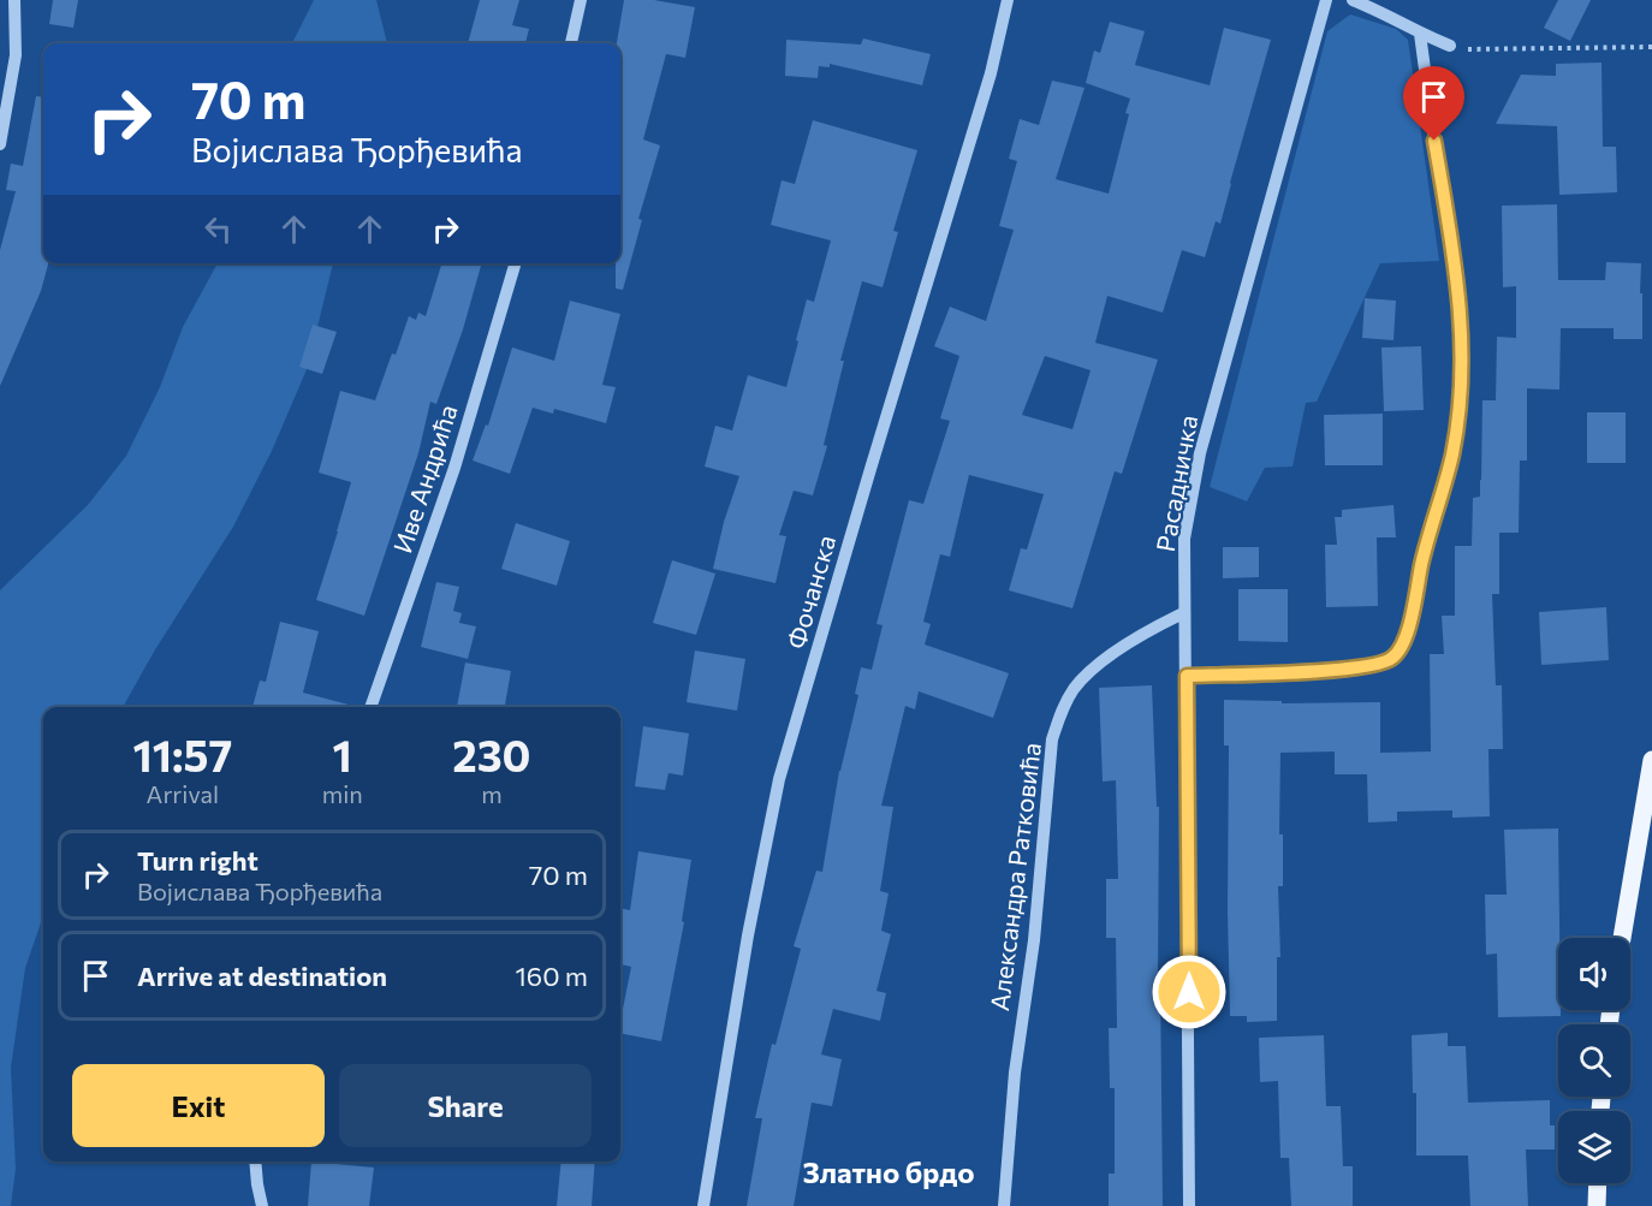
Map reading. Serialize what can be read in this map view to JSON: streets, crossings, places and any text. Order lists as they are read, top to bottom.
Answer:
{
  "streets": {
    "street": [
      "Иве Андрића",
      "Расадничка",
      "Фочанска",
      "Александра Ратковића"
    ]
  },
  "crossings": [
    ["Расадничка", "Александра Ратковића"]
  ],
  "districts": ["Златно брдо"],
  "page": {
    "turn": ["70 m", "Војислава Ђорђевића"],
    "eta": [
      "11:57",
      "Arrival",
      "1",
      "min",
      "230",
      "m"
    ],
    "list": [
      {
        "name": "Turn right",
        "note": "Војислава Ђорђевића",
        "value": "70 m"
      },
      {
        "name": "Arrive at destination",
        "value": "160 m"
      }
    ],
    "buttons": ["Exit", "Share"]
  }
}
